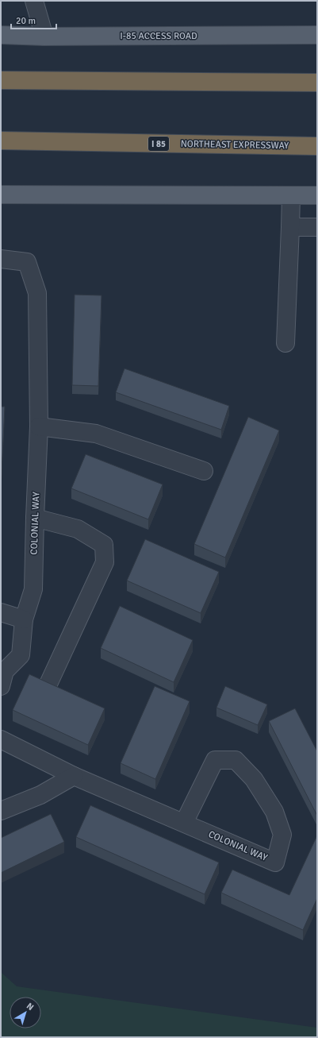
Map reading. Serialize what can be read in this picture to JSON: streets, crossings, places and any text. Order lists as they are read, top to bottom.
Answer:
{
  "streets": {
    "highway": ["I 85", "NORTHEAST EXPRESSWAY"],
    "main road": ["I-85 ACCESS ROAD"],
    "street": ["COLONIAL WAY"]
  },
  "scale_bar": "20 m",
  "north": "top right"
}
